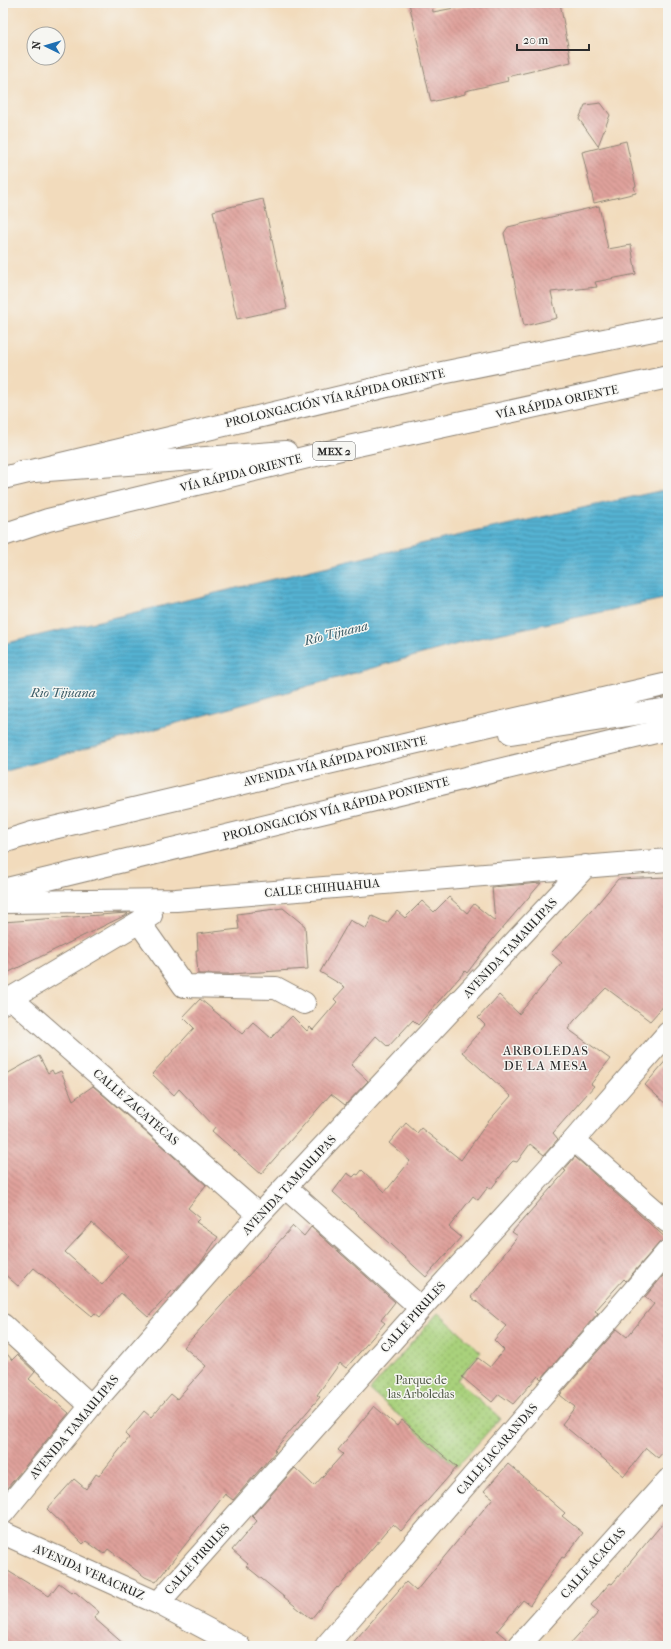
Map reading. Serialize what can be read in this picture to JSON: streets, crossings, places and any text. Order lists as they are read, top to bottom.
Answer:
{
  "streets": {
    "main road": [
      "PROLONGACIÓN VÍA RÁPIDA ORIENTE",
      "VÍA RÁPIDA ORIENTE",
      "MEX 2",
      "AVENIDA VÍA RÁPIDA PONIENTE",
      "PROLONGACIÓN VÍA RÁPIDA PONIENTE",
      "CALLE CHIHUAHUA",
      "AVENIDA TAMAULIPAS",
      "CALLE ZACATECAS",
      "CALLE PIRULES",
      "CALLE JACARANDAS",
      "CALLE ACACIAS",
      "AVENIDA VERACRUZ"
    ]
  },
  "crossings": [
    ["CALLE CHIHUAHUA", "AVENIDA TAMAULIPAS"],
    ["CALLE CHIHUAHUA", "CALLE ZACATECAS"],
    ["AVENIDA TAMAULIPAS", "CALLE ZACATECAS"],
    ["CALLE PIRULES", "AVENIDA VERACRUZ"]
  ],
  "districts": ["ARBOLEDAS DE LA MESA"],
  "water": ["Río Tijuana", "Rio Tijuana"],
  "parks": ["Parque de las Arboledas"],
  "scale_bar": "20 m",
  "north": "left"
}
